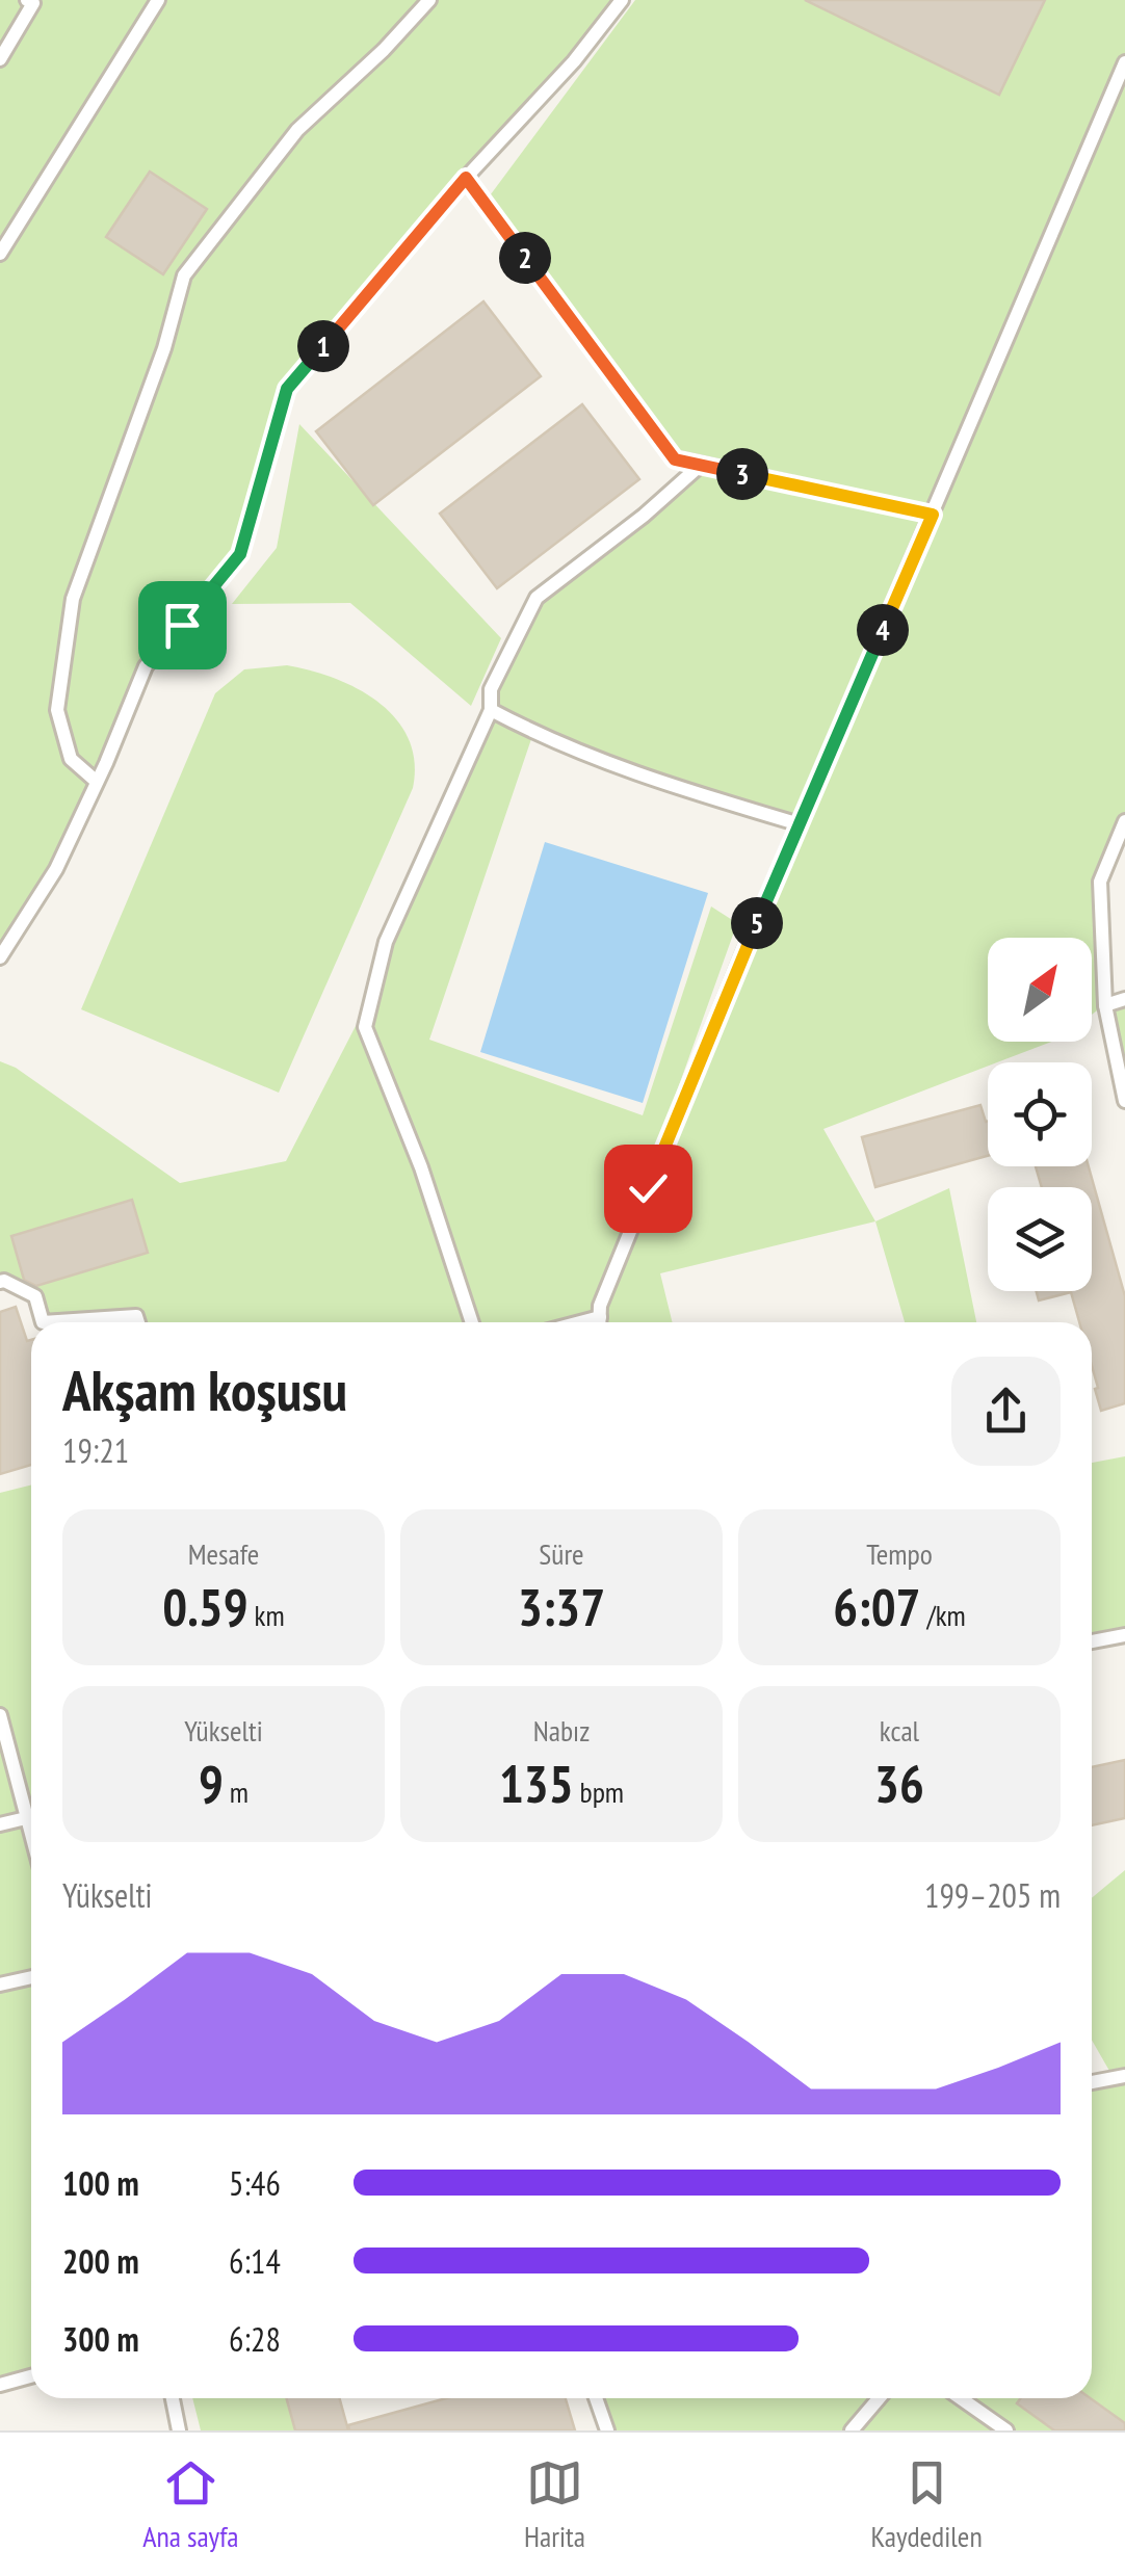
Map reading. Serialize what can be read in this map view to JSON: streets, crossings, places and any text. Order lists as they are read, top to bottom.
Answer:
{
  "north": "top right",
  "page": {
    "pins": [
      "2",
      "1",
      "3",
      "4",
      "5"
    ],
    "heading": ["Akşam koşusu", "19:21"],
    "stats": [
      ["Mesafe", "0.59 km"],
      ["Süre", "3:37"],
      ["Tempo", "6:07 /km"],
      ["Yükselti", "9 m"],
      ["Nabız", "135 bpm"],
      ["kcal", "36"]
    ],
    "chart": ["Yükselti", "199–205 m"],
    "list": [
      {
        "name": "100 m",
        "note": "5:46"
      },
      {
        "name": "200 m",
        "note": "6:14"
      },
      {
        "name": "300 m",
        "note": "6:28"
      }
    ],
    "tabs": ["Ana sayfa", "Harita", "Kaydedilen"]
  }
}
